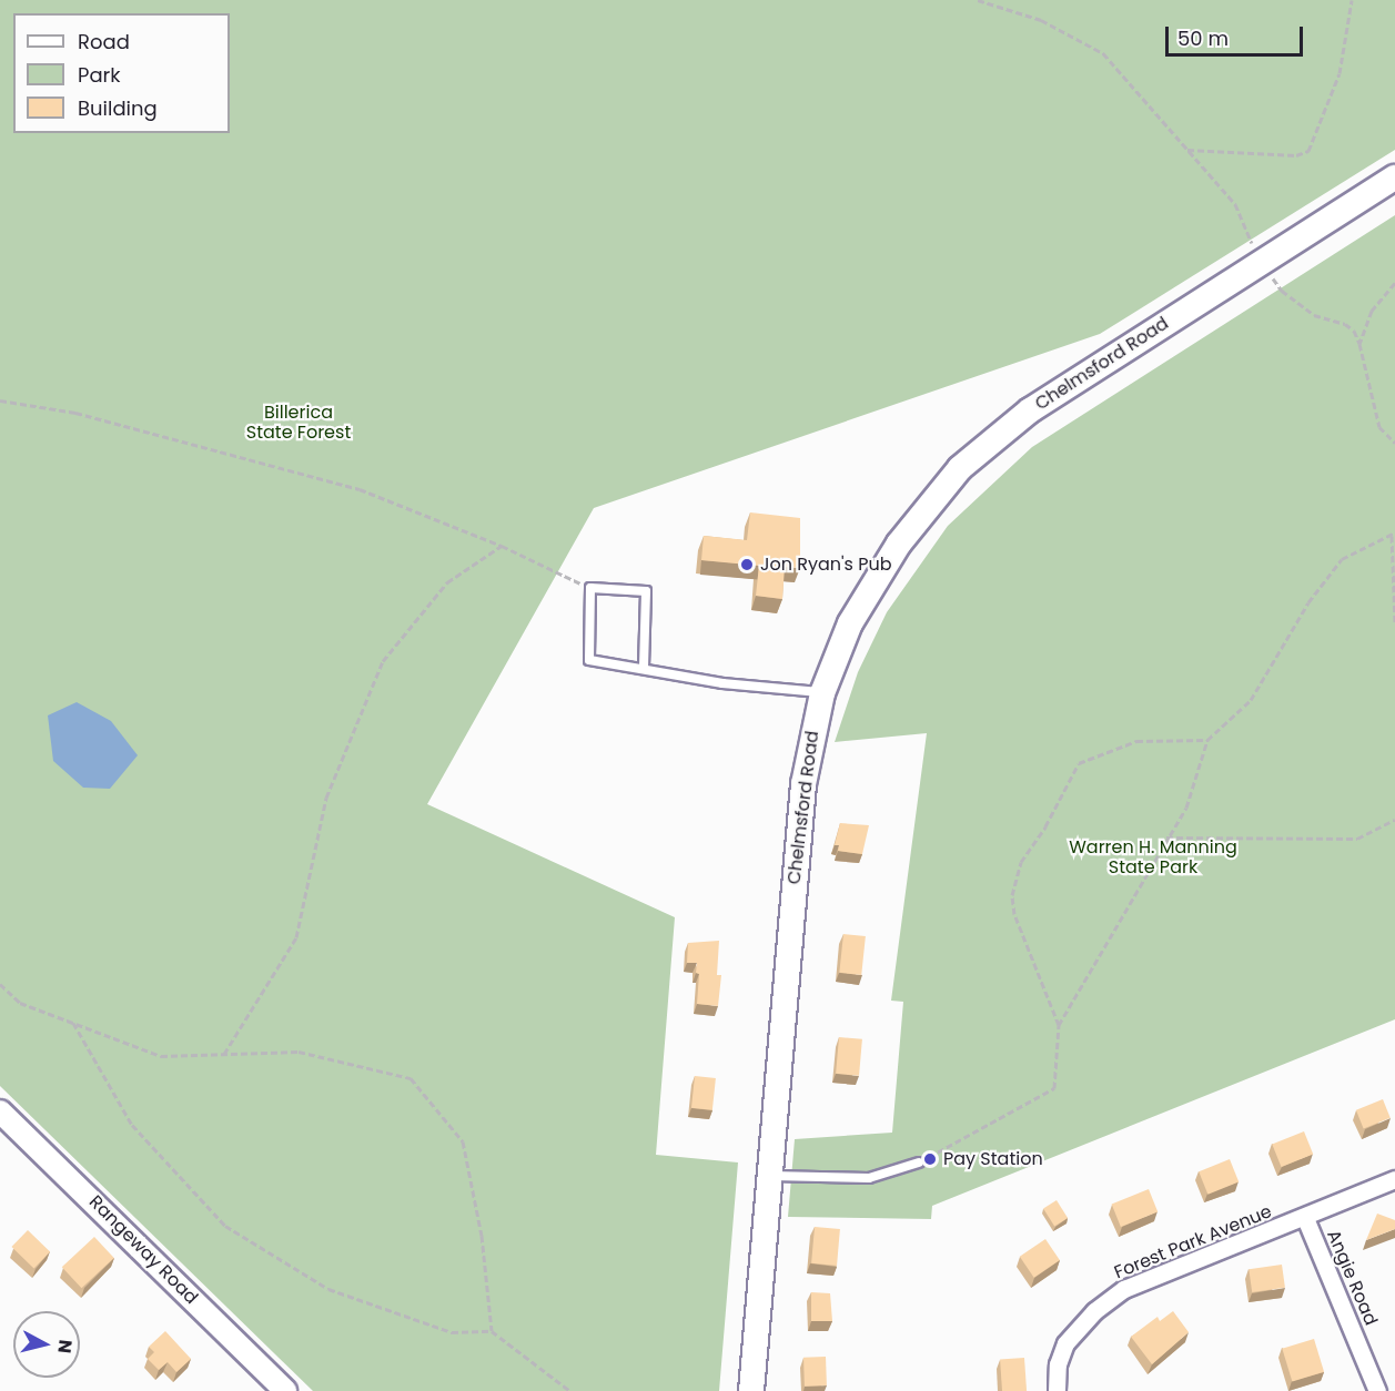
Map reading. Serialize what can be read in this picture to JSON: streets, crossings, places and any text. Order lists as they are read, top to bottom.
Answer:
{
  "streets": {
    "main road": ["Chelmsford Road"],
    "street": ["Forest Park Avenue", "Rangeway Road", "Angie Road"]
  },
  "crossings": [
    ["Forest Park Avenue", "Angie Road"]
  ],
  "parks": ["Billerica State Forest", "Warren H. Manning State Park"],
  "places": ["Jon Ryan's Pub", "Pay Station"],
  "legend": ["Road", "Park", "Building"],
  "scale_bar": "50 m",
  "north": "right"
}
